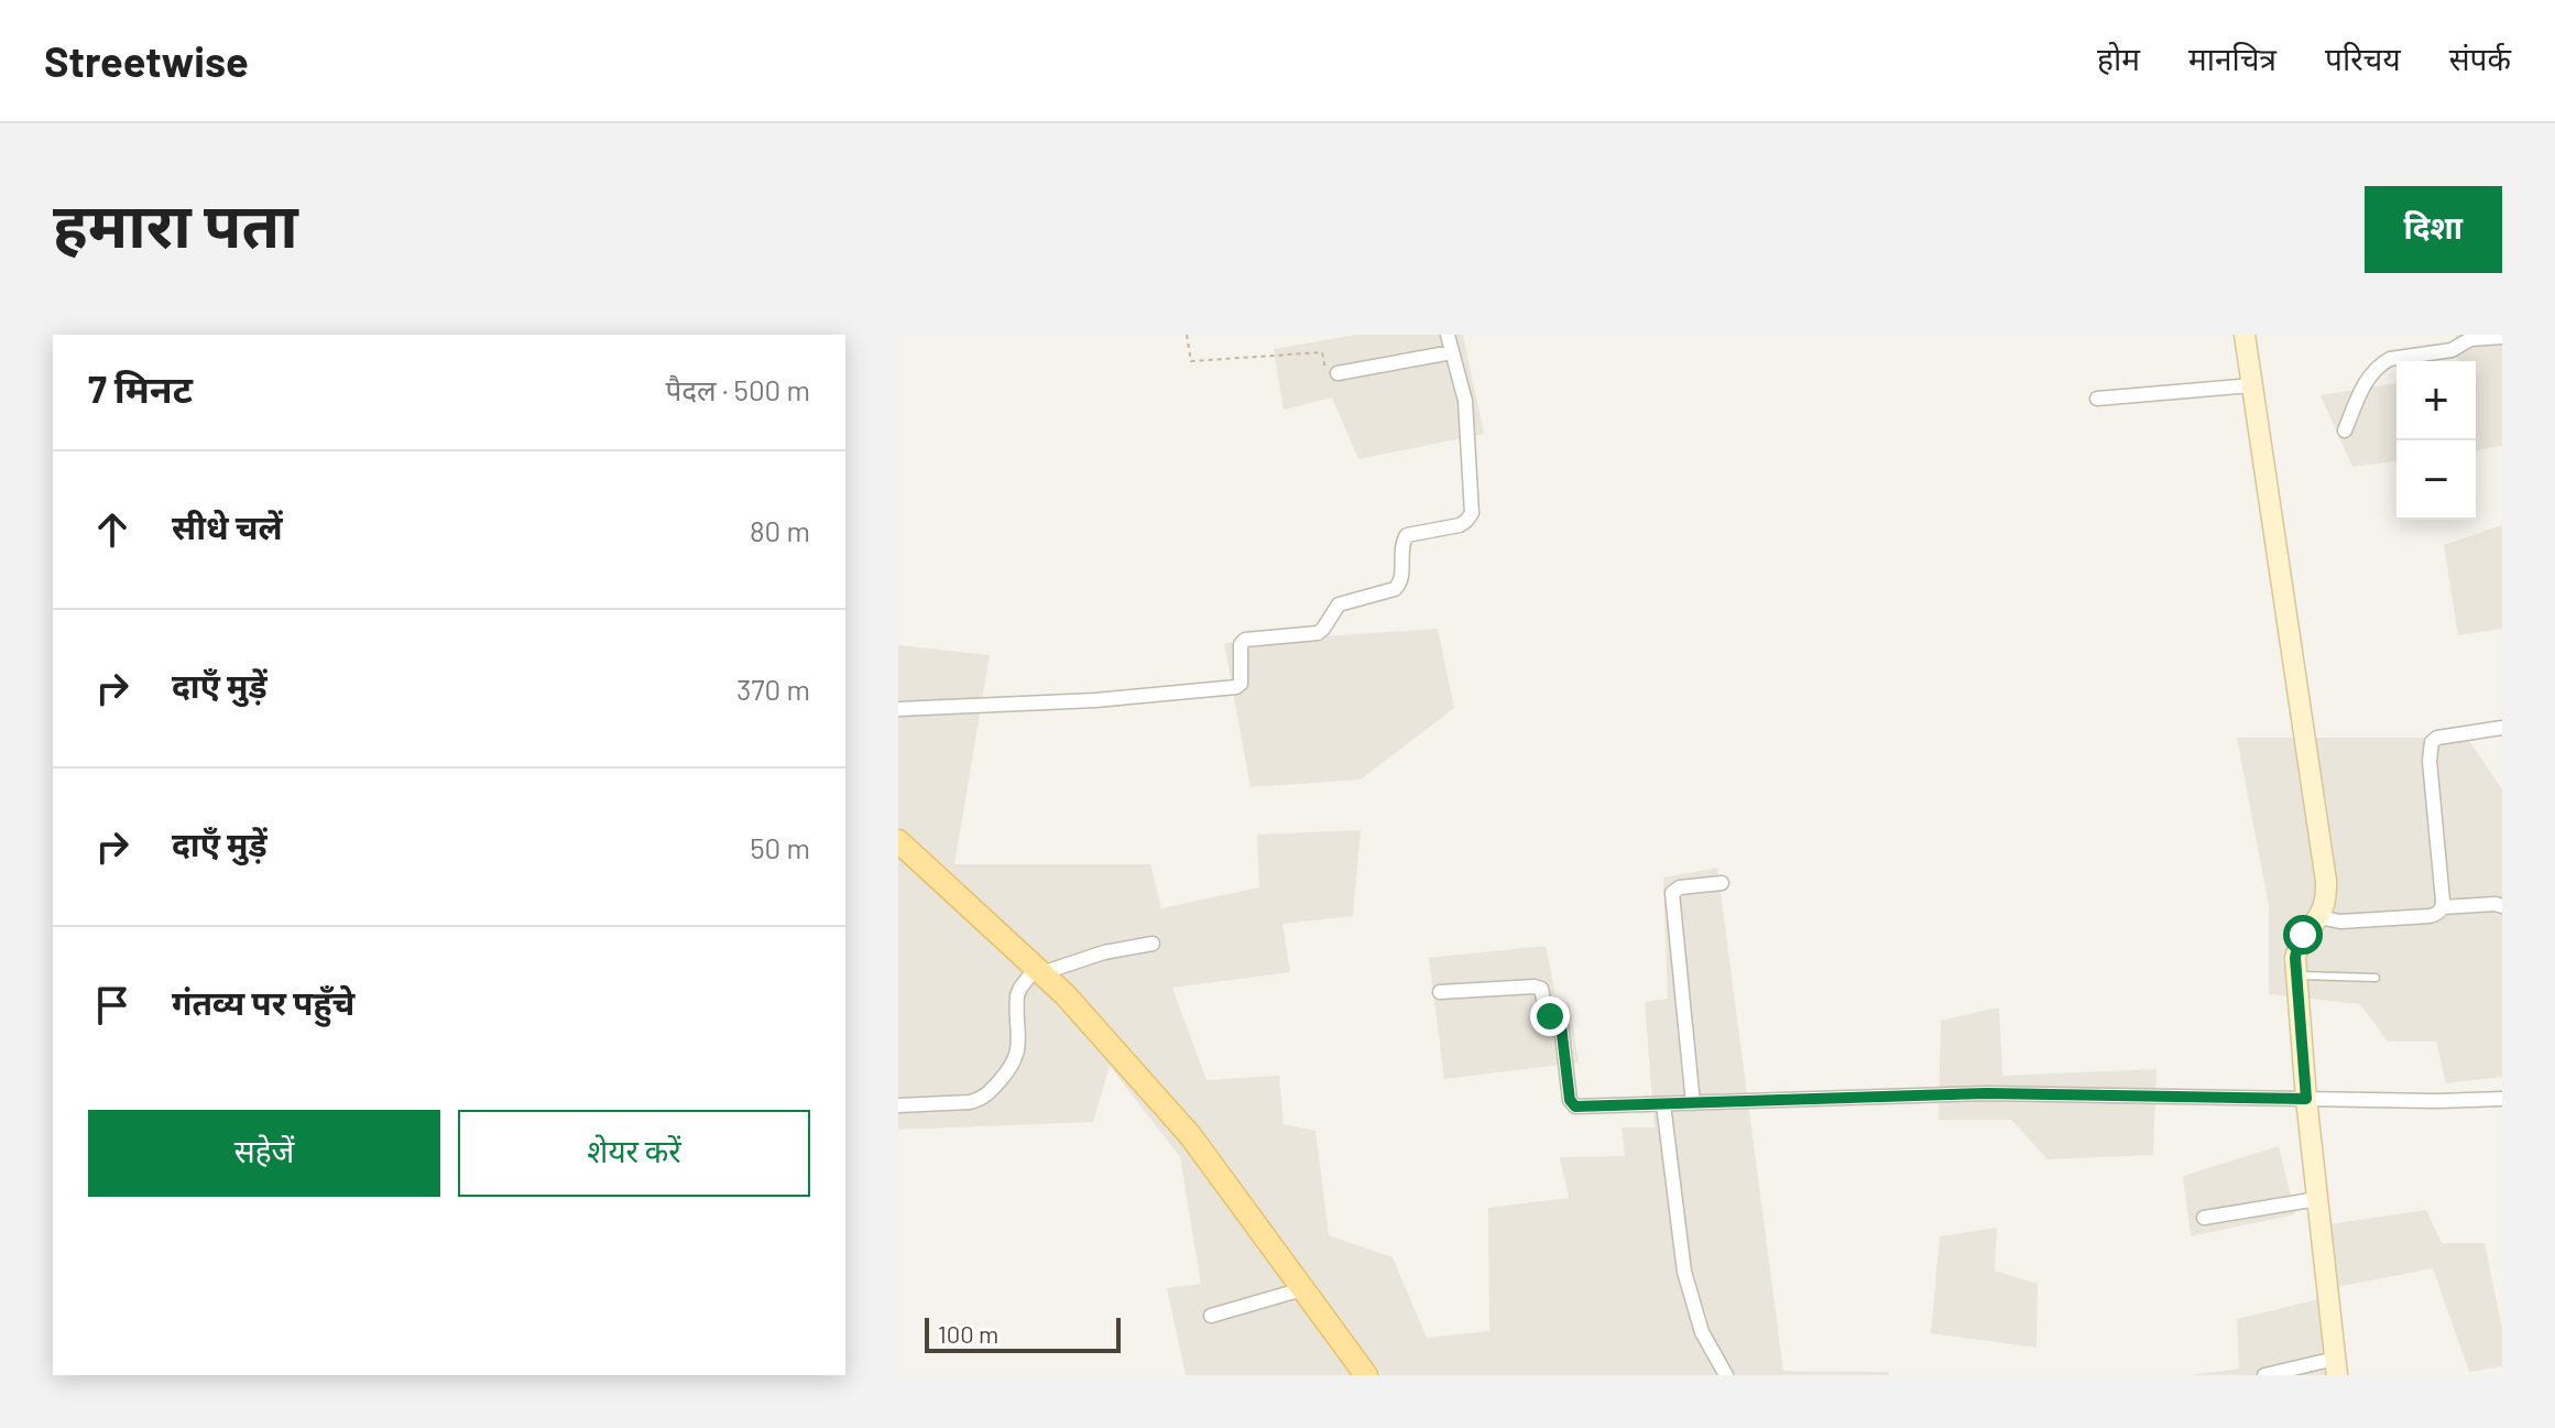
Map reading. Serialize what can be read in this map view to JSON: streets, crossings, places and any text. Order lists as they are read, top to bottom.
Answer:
{
  "scale_bar": "100 m",
  "page": {
    "header": "Streetwise",
    "nav": [
      "होम",
      "मानचित्र",
      "परिचय",
      "संपर्क"
    ],
    "title": "हमारा पता",
    "buttons": [
      "दिशा",
      ["सहेजें", "शेयर करें"]
    ],
    "heading": ["7 मिनट", "पैदल · 500 m"],
    "map_buttons": ["+", "−"],
    "list": [
      ["सीधे चलें", "80 m"],
      ["दाएँ मुड़ें", "370 m"],
      ["दाएँ मुड़ें", "50 m"],
      "गंतव्य पर पहुँचे"
    ],
    "scale": "100 m"
  }
}
